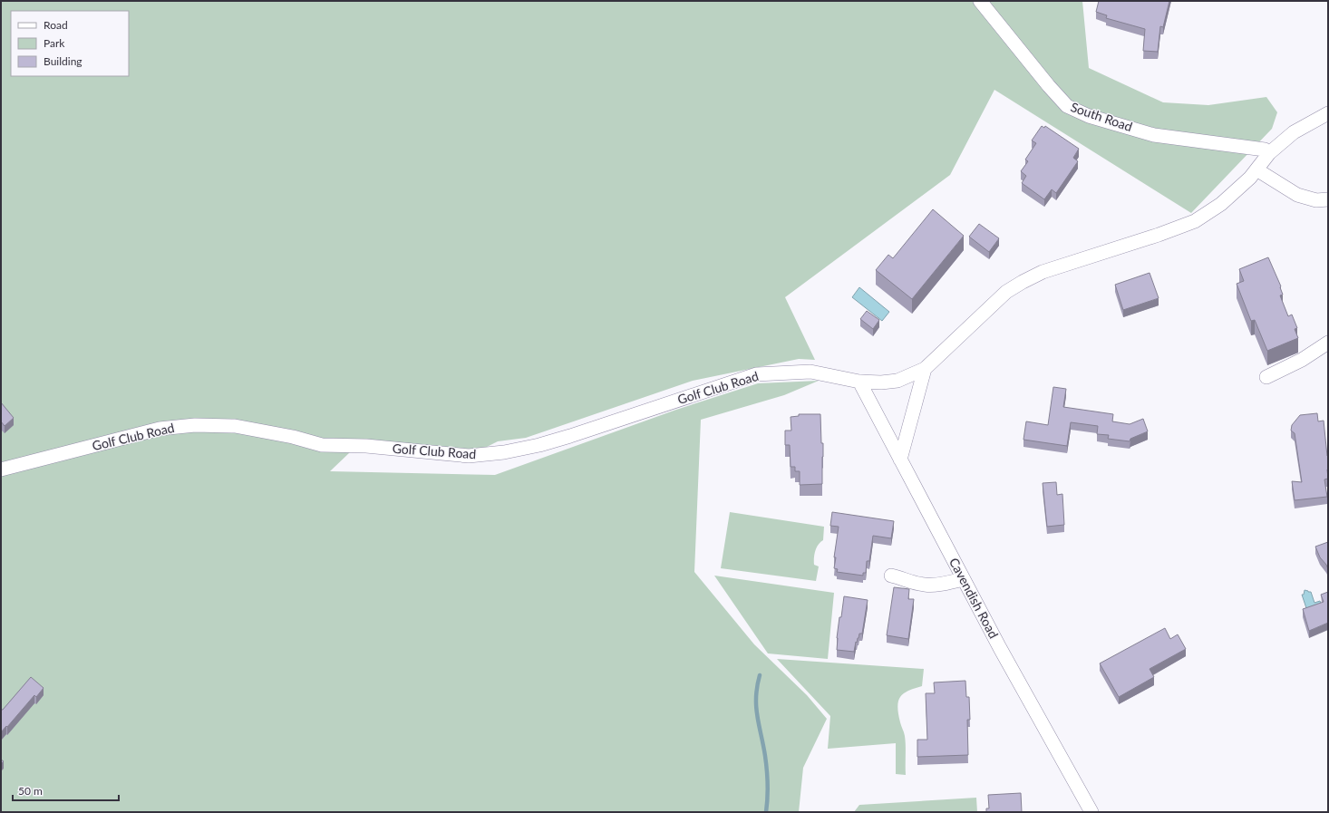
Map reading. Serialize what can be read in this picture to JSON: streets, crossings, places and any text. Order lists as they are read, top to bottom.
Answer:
{
  "streets": {
    "street": ["South Road", "Golf Club Road", "Cavendish Road"]
  },
  "crossings": [
    ["Golf Club Road", "Cavendish Road"]
  ],
  "legend": ["Road", "Park", "Building"],
  "scale_bar": "50 m"
}
